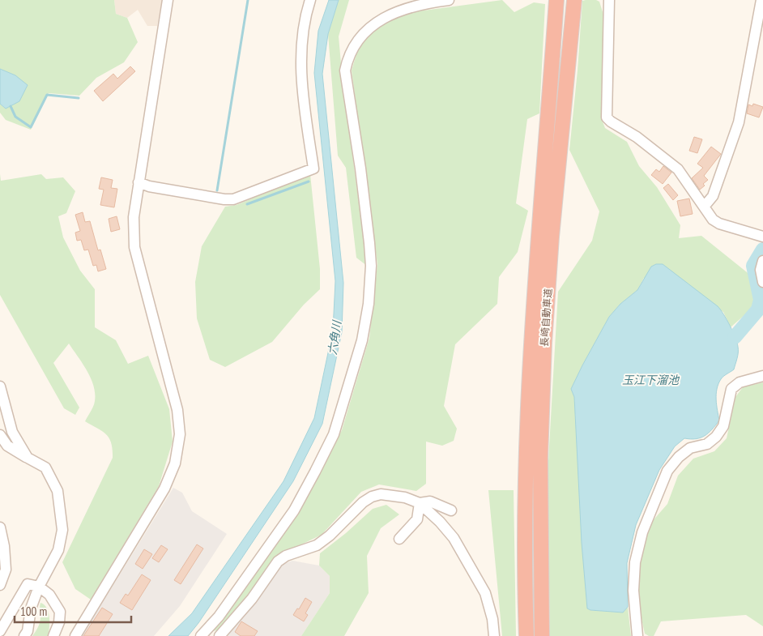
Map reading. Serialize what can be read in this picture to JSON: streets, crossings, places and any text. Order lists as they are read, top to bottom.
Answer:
{
  "streets": {
    "highway": ["長崎自動車道"]
  },
  "water": ["六角川", "玉江下溜池"],
  "scale_bar": "100 m"
}
